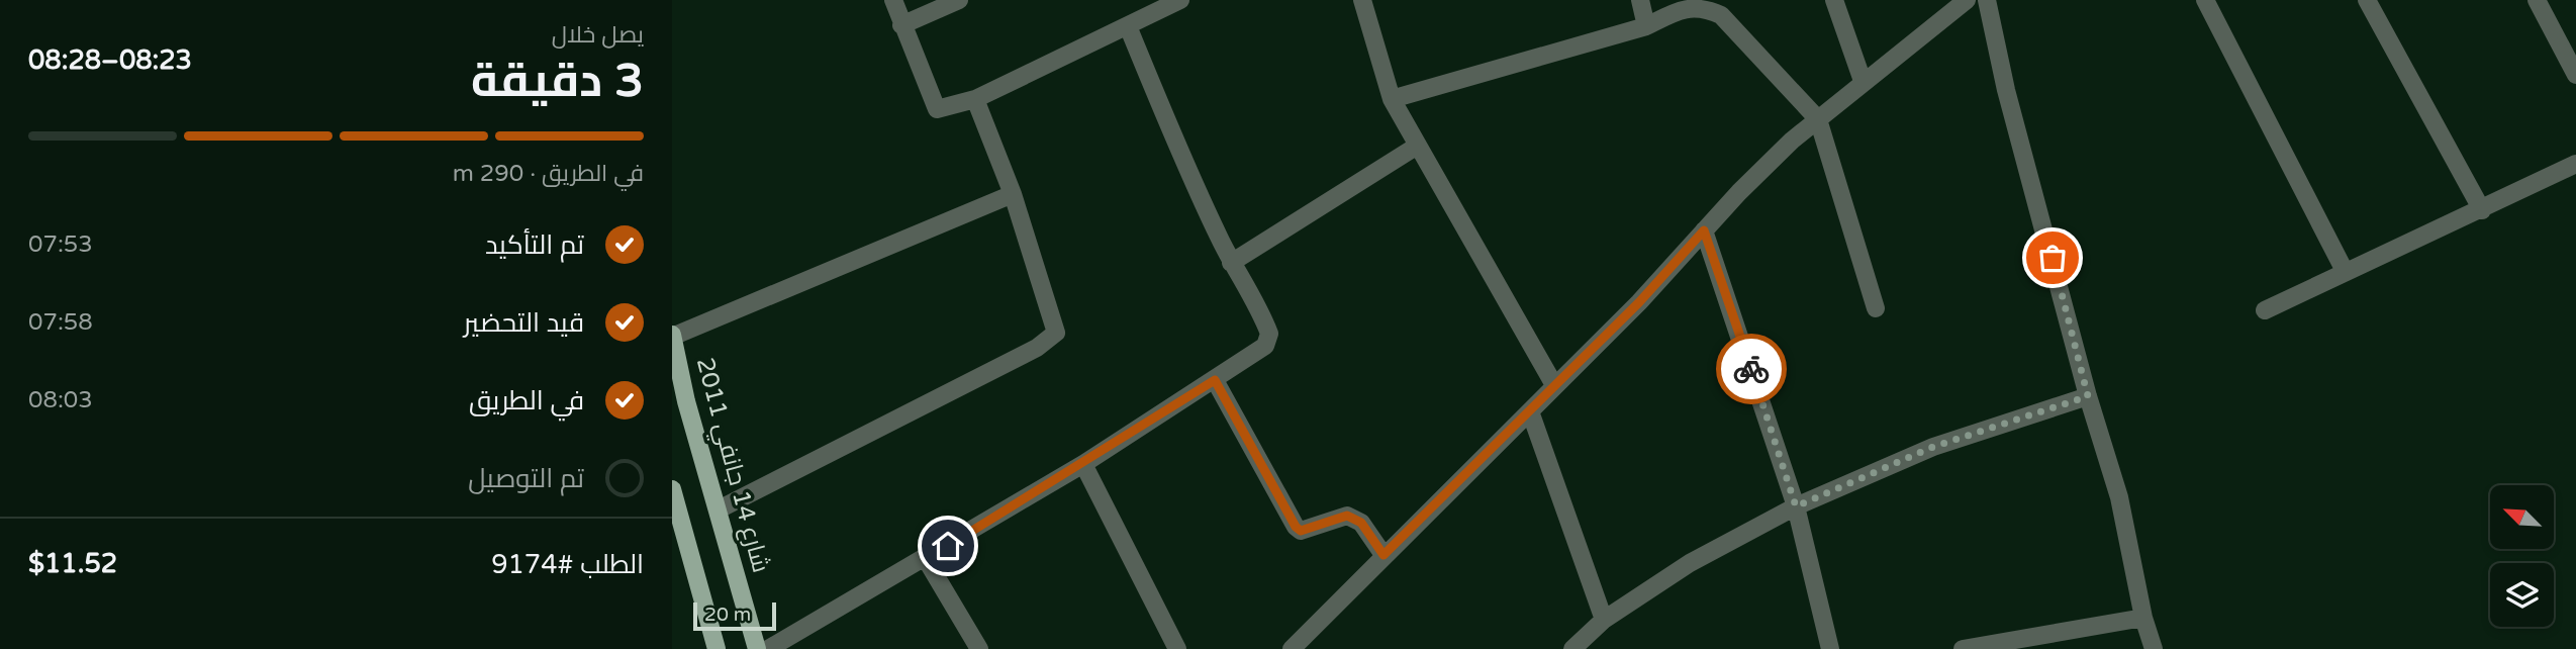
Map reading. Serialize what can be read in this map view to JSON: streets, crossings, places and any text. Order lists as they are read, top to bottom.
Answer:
{
  "streets": {
    "main road": ["شارع 14 جانفي 2011"]
  },
  "scale_bar": "20 m",
  "north": "top left",
  "page": {
    "heading": ["3 دقيقة", "يصل خلال", "08:23–08:28"],
    "panel": ["الطلب #9174", "$11.52"],
    "bar": "في الطريق · 290 m",
    "list": [
      ["تم التأكيد", "07:53"],
      ["قيد التحضير", "07:58"],
      ["في الطريق", "08:03"],
      "تم التوصيل"
    ],
    "scale": "20 m"
  }
}
